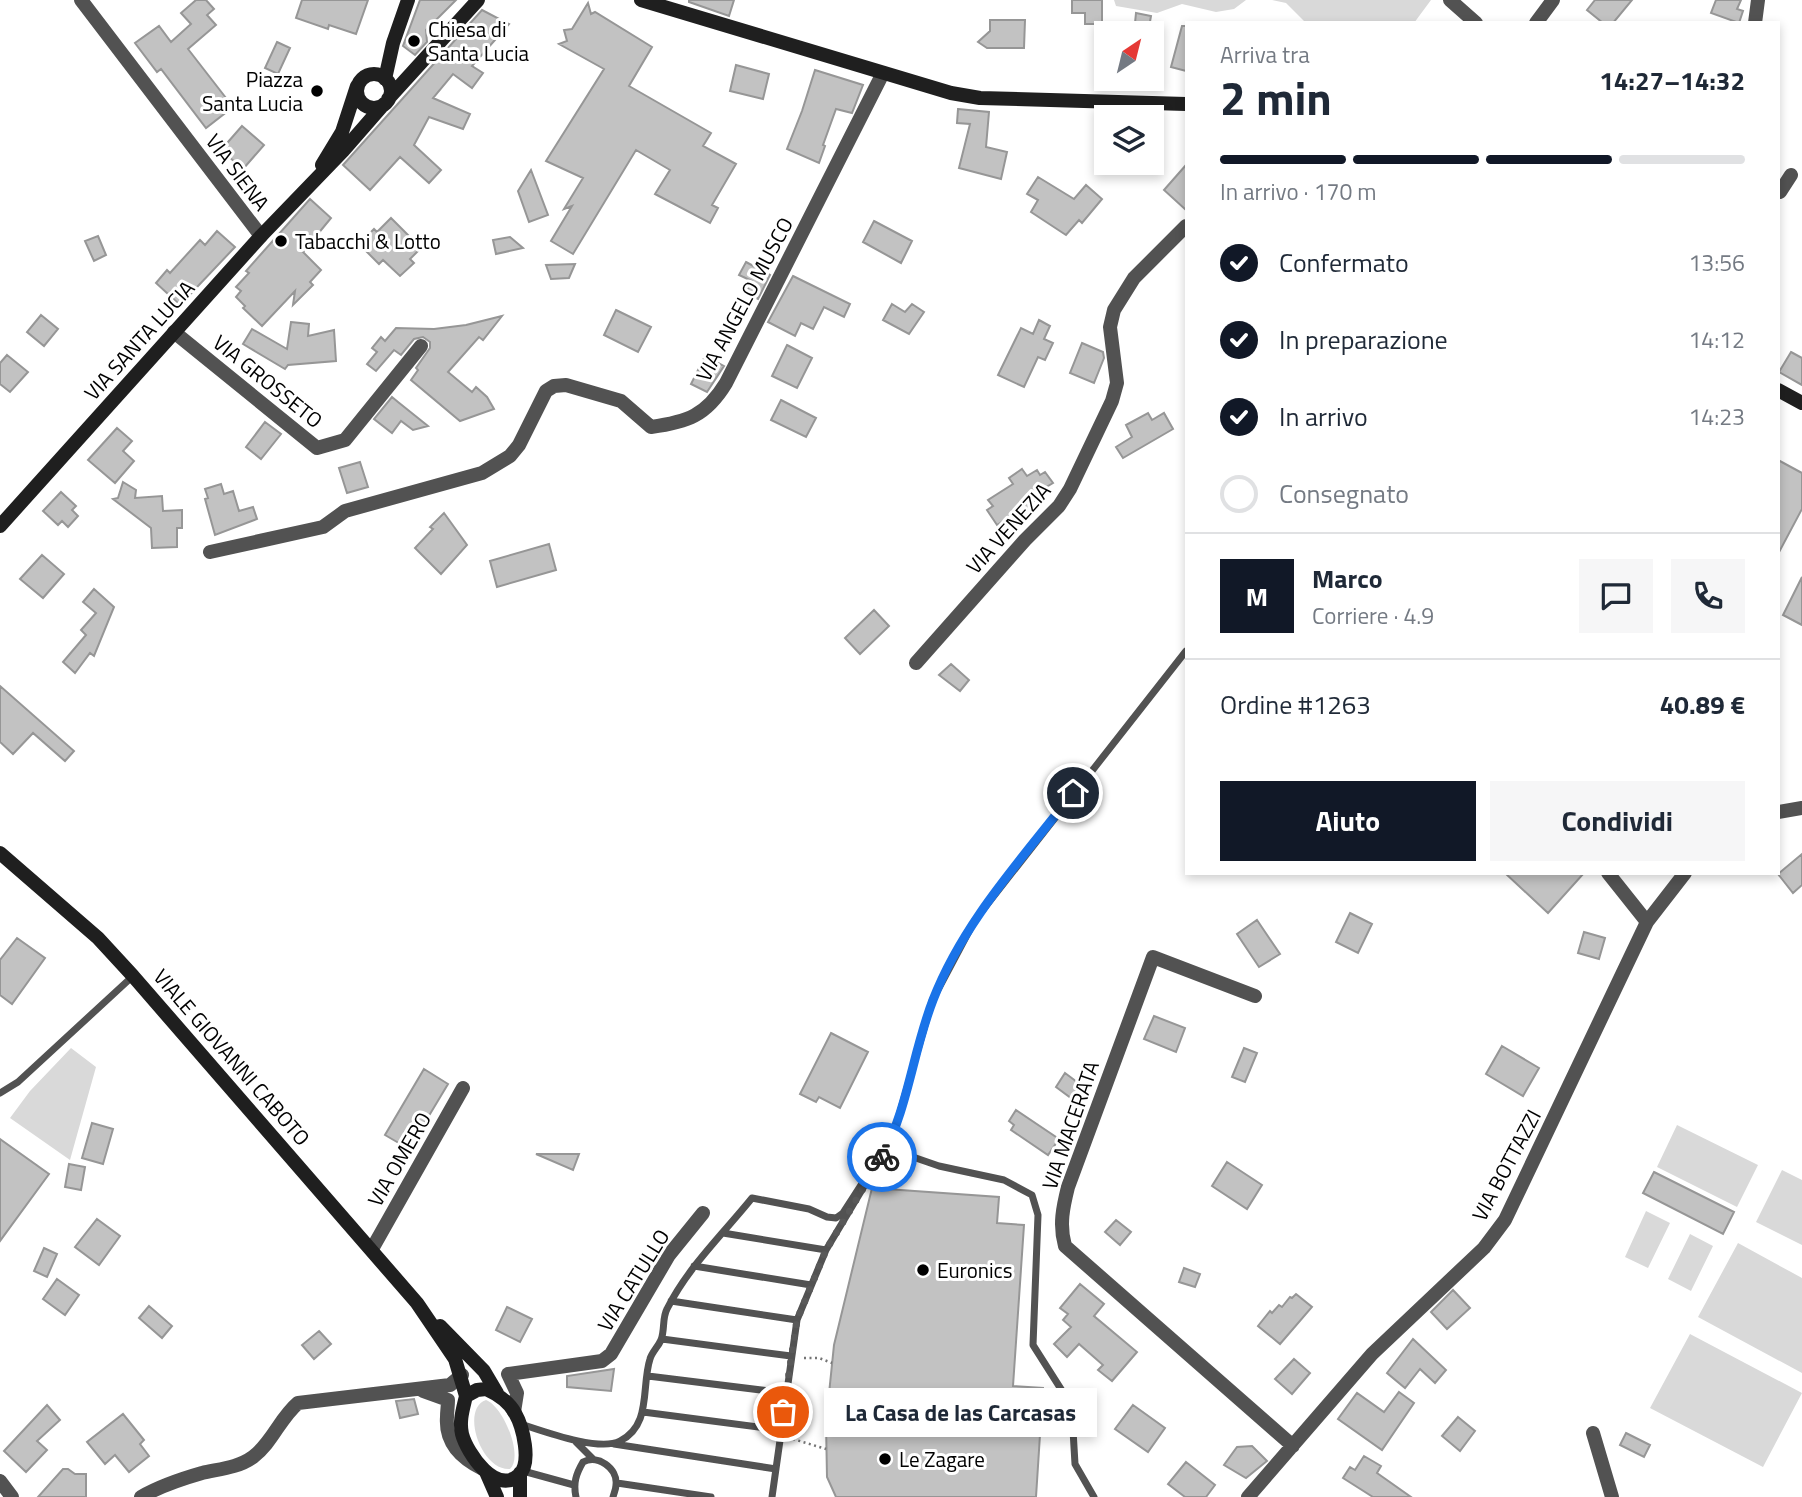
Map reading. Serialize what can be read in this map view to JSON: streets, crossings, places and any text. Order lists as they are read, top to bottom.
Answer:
{
  "streets": {
    "main road": ["VIA SANTA LUCIA", "VIALE GIOVANNI CABOTO"],
    "street": [
      "VIA SIENA",
      "VIA ANGELO MUSCO",
      "VIA GROSSETO",
      "VIA VENEZIA",
      "VIA MACERATA",
      "VIA OMERO",
      "VIA BOTTAZZI",
      "VIA CATULLO"
    ]
  },
  "crossings": [
    ["VIA SIENA", "VIA SANTA LUCIA"],
    ["VIA SANTA LUCIA", "VIA GROSSETO"],
    ["VIALE GIOVANNI CABOTO", "VIA OMERO"],
    ["VIA MACERATA", "VIA BOTTAZZI"]
  ],
  "places": [
    "Chiesa di Santa Lucia",
    "Piazza Santa Lucia",
    "Tabacchi & Lotto",
    "Euronics",
    "La Casa de las Carcasas",
    "Le Zagare"
  ],
  "north": "top right",
  "page": {
    "heading": ["2 min", "Arriva tra", "14:27–14:32"],
    "panel": [
      "Marco",
      "Corriere · 4.9",
      "Ordine #1263",
      "40.89 €"
    ],
    "bar": "In arrivo · 170 m",
    "list": [
      ["Confermato", "13:56"],
      ["In preparazione", "14:12"],
      ["In arrivo", "14:23"],
      "Consegnato"
    ],
    "round": "M",
    "buttons": ["Aiuto", "Condividi"],
    "bubble": "La Casa de las Carcasas"
  }
}
